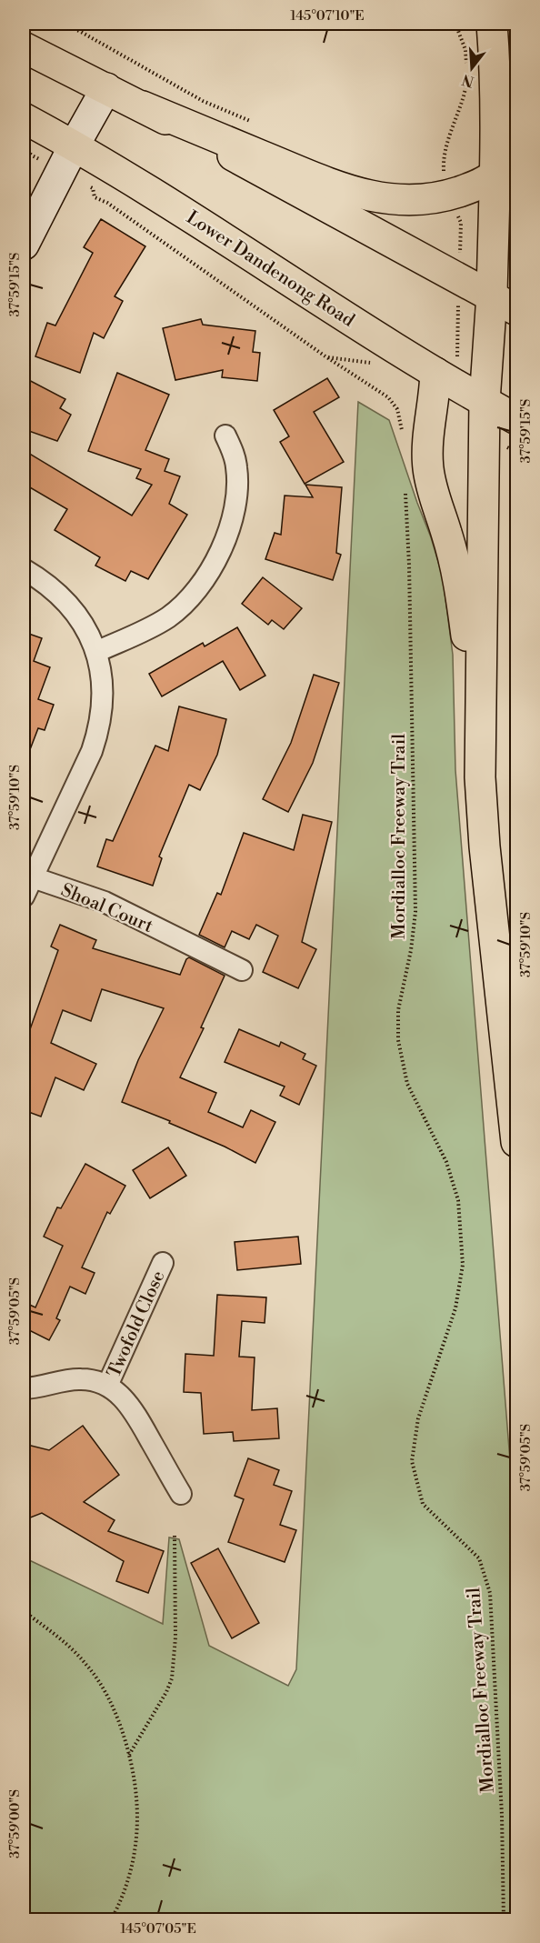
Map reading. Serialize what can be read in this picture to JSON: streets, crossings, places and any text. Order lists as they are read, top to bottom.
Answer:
{
  "streets": {
    "highway": ["Lower Dandenong Road"],
    "street": ["Shoal Court", "Twofold Close"],
    "path": ["Mordialloc Freeway Trail"]
  },
  "north": "bottom",
  "coordinates": [
    "145°07'10\"E",
    "37°59'15\"S",
    "37°59'10\"S",
    "37°59'05\"S",
    "37°59'00\"S",
    "145°07'05\"E"
  ]
}
